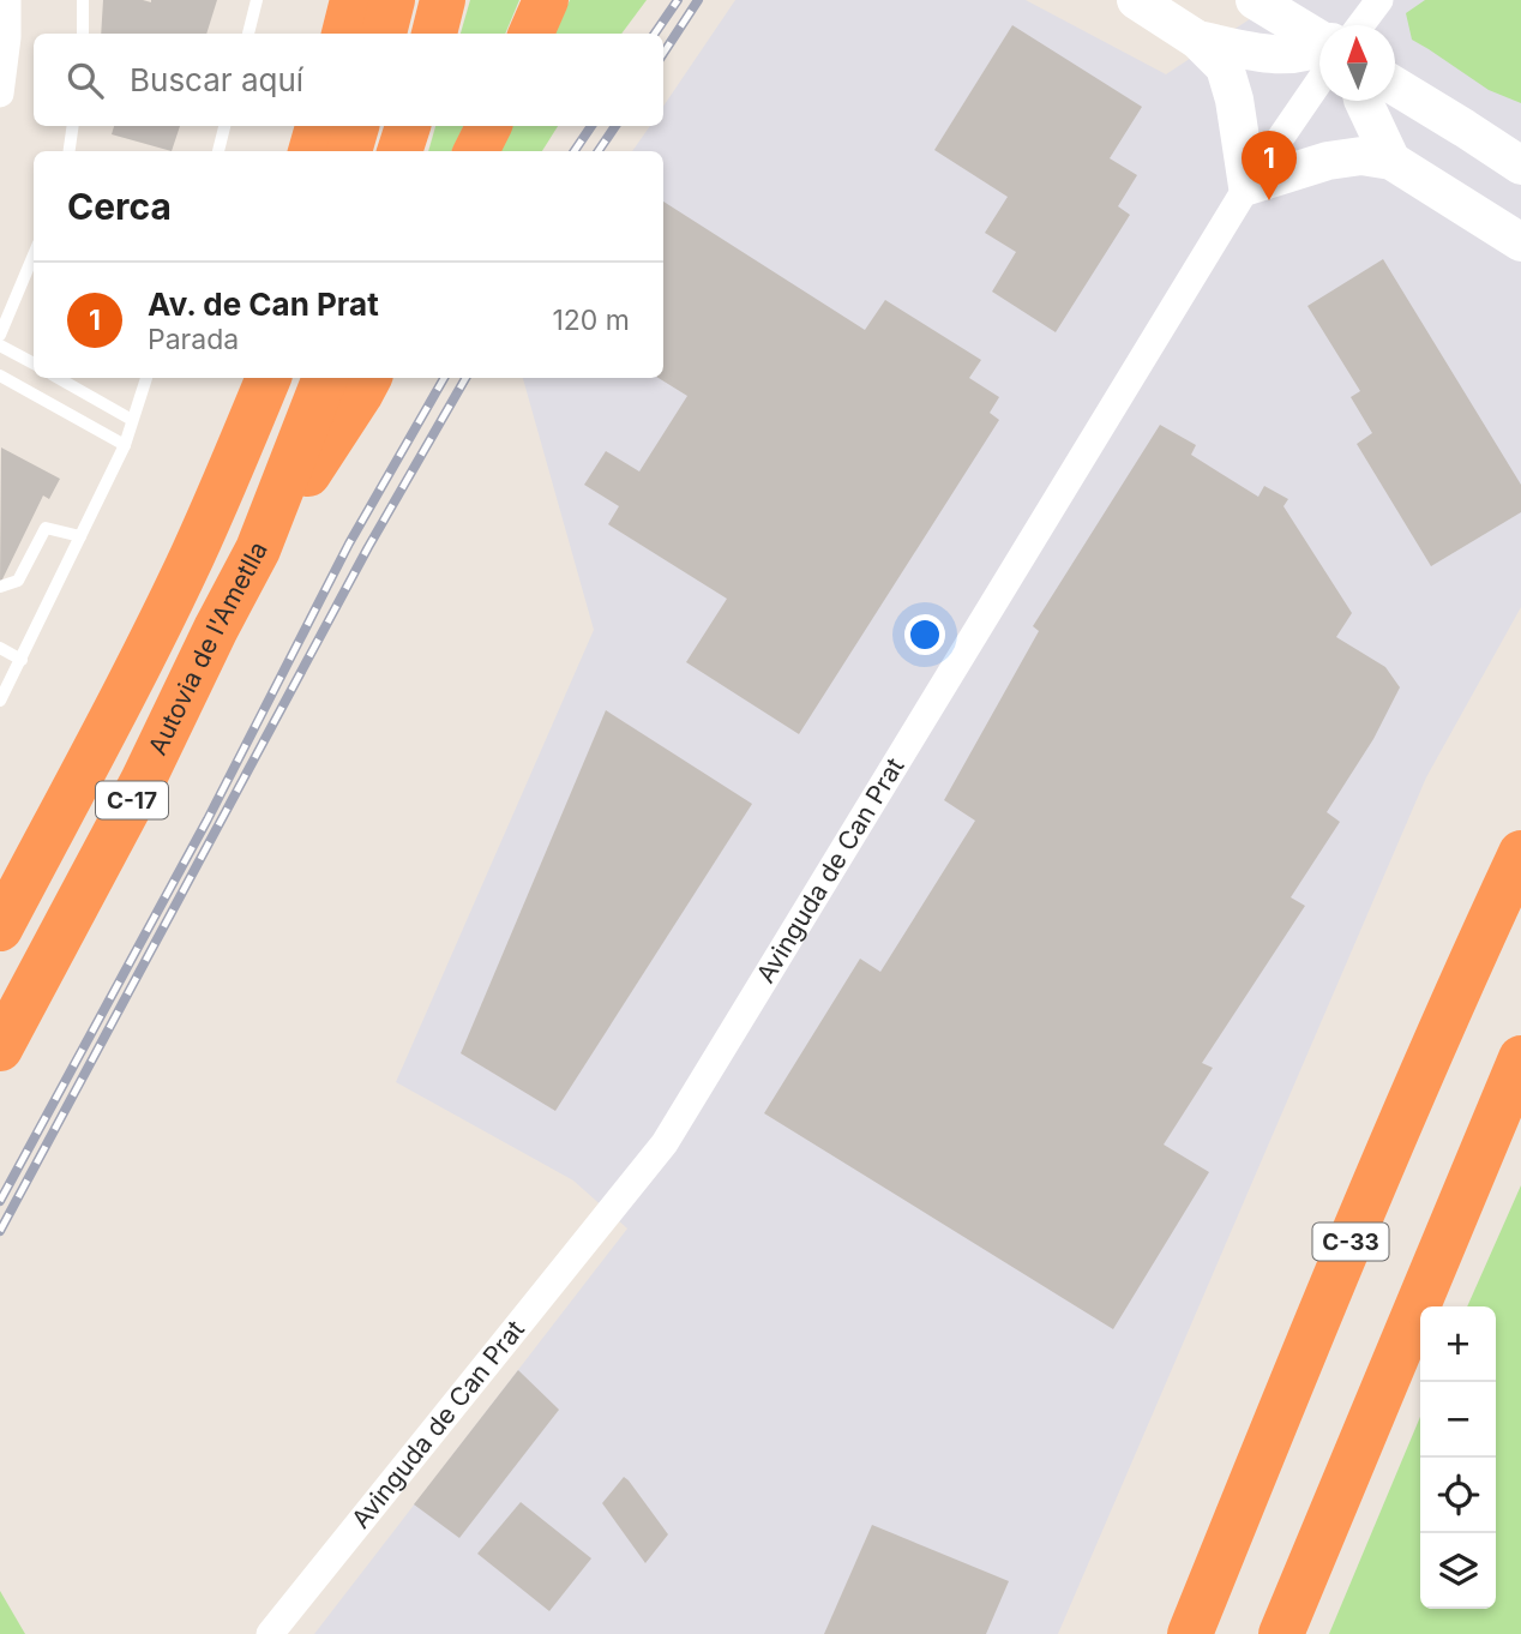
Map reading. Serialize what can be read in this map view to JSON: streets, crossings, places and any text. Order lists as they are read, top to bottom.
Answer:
{
  "streets": {
    "highway": ["Autovia de l'Ametlla", "C-17", "C-33"],
    "street": ["Avinguda de Can Prat"]
  },
  "north": "top",
  "page": {
    "search": "Buscar aquí",
    "pins": "1",
    "heading": "Cerca",
    "list": [
      {
        "mark": "1",
        "name": "Av. de Can Prat",
        "note": "Parada",
        "value": "120 m"
      }
    ],
    "map_buttons": ["+", "−"]
  }
}
